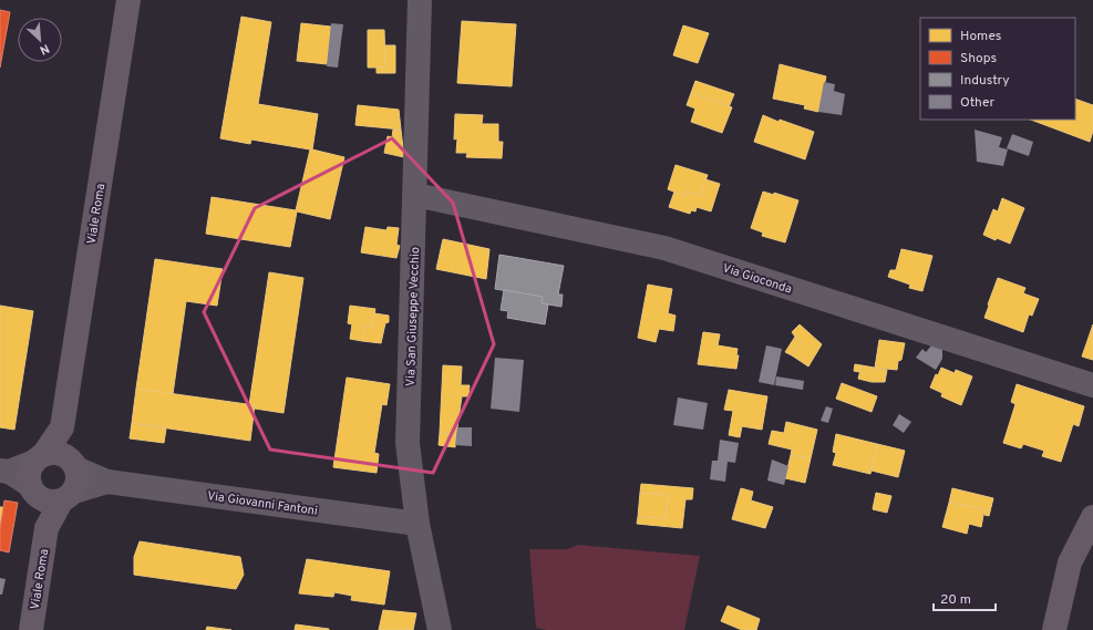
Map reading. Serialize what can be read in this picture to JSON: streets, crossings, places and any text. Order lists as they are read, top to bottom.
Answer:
{
  "streets": {
    "main road": ["Viale Roma"],
    "street": ["Via Gioconda", "Via San Giuseppe Vecchio", "Via Giovanni Fantoni"]
  },
  "crossings": [
    ["Viale Roma", "Via Giovanni Fantoni"],
    ["Via Gioconda", "Via San Giuseppe Vecchio"],
    ["Via San Giuseppe Vecchio", "Via Giovanni Fantoni"]
  ],
  "legend": [
    "Homes",
    "Shops",
    "Industry",
    "Other"
  ],
  "scale_bar": "20 m",
  "north": "bottom right"
}
